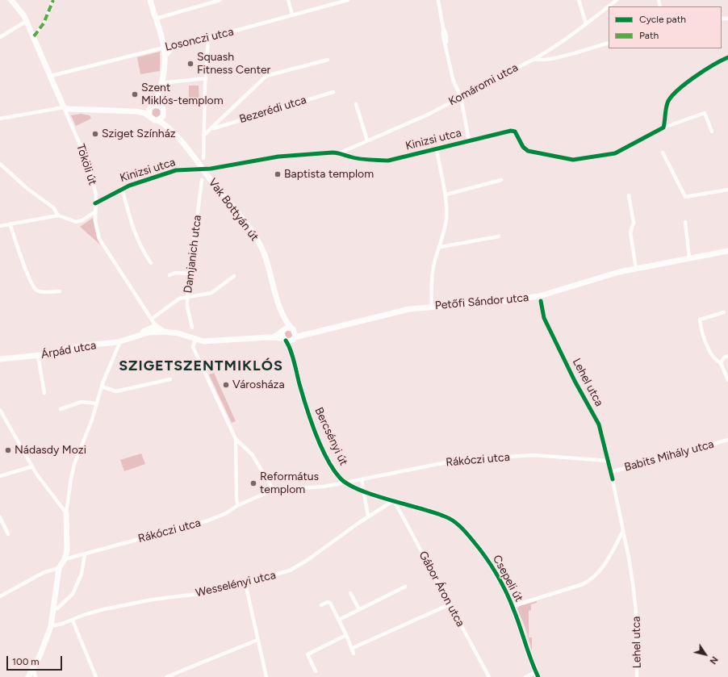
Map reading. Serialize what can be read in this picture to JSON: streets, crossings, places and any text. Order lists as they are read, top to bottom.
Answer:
{
  "streets": {
    "street": [
      "Losonczi utca",
      "Komáromi utca",
      "Bezerédi utca",
      "Kinizsi utca",
      "Tököli út",
      "Vak Bottyán út",
      "Damjanich utca",
      "Petőfi Sándor utca",
      "Árpád utca",
      "Lehel utca",
      "Bercsényi út",
      "Babits Mihály utca",
      "Rákóczi utca",
      "Csepeli út",
      "Wesselényi utca",
      "Gábor Áron utca"
    ]
  },
  "crossings": [
    ["Losonczi utca", "Tököli út"],
    ["Komáromi utca", "Kinizsi utca"],
    ["Kinizsi utca", "Tököli út"],
    ["Kinizsi utca", "Vak Bottyán út"],
    ["Tököli út", "Árpád utca"],
    ["Vak Bottyán út", "Petőfi Sándor utca"],
    ["Vak Bottyán út", "Bercsényi út"],
    ["Petőfi Sándor utca", "Lehel utca"],
    ["Petőfi Sándor utca", "Bercsényi út"],
    ["Lehel utca", "Babits Mihály utca"],
    ["Lehel utca", "Rákóczi utca"],
    ["Bercsényi út", "Rákóczi utca"],
    ["Bercsényi út", "Csepeli út"],
    ["Bercsényi út", "Wesselényi utca"],
    ["Bercsényi út", "Gábor Áron utca"],
    ["Csepeli út", "Wesselényi utca"],
    ["Csepeli út", "Gábor Áron utca"],
    ["Wesselényi utca", "Gábor Áron utca"]
  ],
  "districts": ["SZIGETSZENTMIKLÓS"],
  "places": [
    "Squash Fitness Center",
    "Szent Miklós-templom",
    "Sziget Színház",
    "Baptista templom",
    "Városháza",
    "Nádasdy Mozi",
    "Református templom"
  ],
  "legend": ["Cycle path", "Path"],
  "scale_bar": "100 m",
  "north": "bottom right"
}
